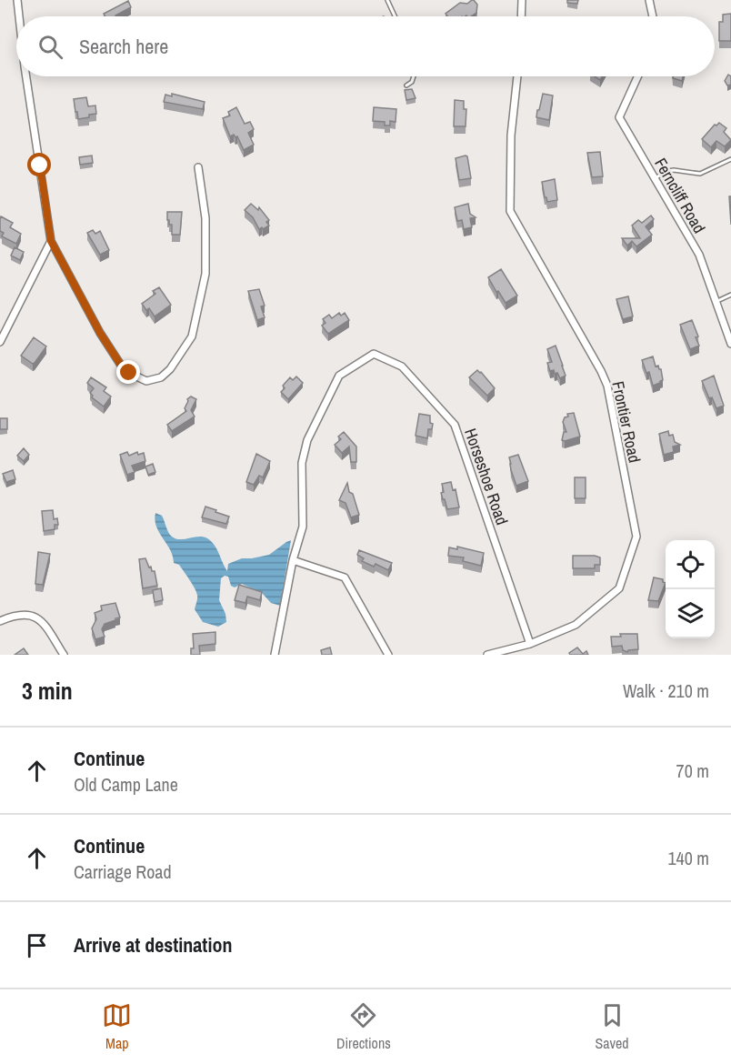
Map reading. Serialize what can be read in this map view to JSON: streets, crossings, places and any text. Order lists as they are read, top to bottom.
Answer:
{
  "streets": {
    "street": ["Ferncliff Road", "Frontier Road", "Horseshoe Road"]
  },
  "crossings": [
    ["Frontier Road", "Horseshoe Road"]
  ],
  "page": {
    "search": "Search here",
    "heading": ["3 min", "Walk · 210 m"],
    "list": [
      ["Continue", "Old Camp Lane", "70 m"],
      ["Continue", "Carriage Road", "140 m"],
      "Arrive at destination"
    ],
    "nav": ["Map", "Directions", "Saved"]
  }
}
